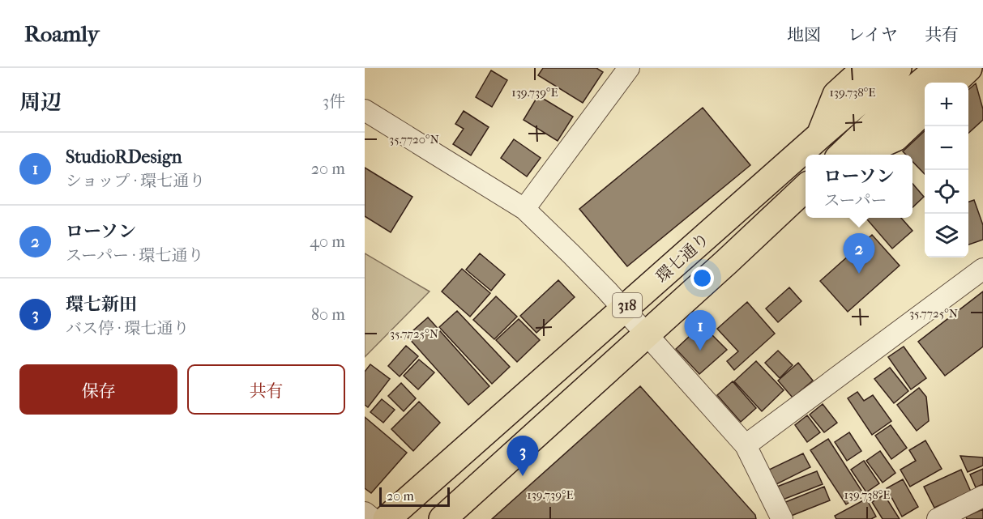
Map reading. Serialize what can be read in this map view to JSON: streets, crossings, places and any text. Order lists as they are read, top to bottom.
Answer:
{
  "streets": {
    "main road": ["環七通り", "318"]
  },
  "crossings": [
    ["環七通り", "318"]
  ],
  "scale_bar": "20 m",
  "page": {
    "header": "Roamly",
    "nav": ["地図", "レイヤ", "共有"],
    "heading": ["周辺", "3件"],
    "map_buttons": ["+", "−"],
    "list": [
      {
        "mark": "1",
        "name": "StudioRDesign",
        "note": "ショップ · 環七通り",
        "value": "20 m"
      },
      {
        "mark": "2",
        "name": "ローソン",
        "note": "スーパー · 環七通り",
        "value": "40 m"
      },
      {
        "mark": "3",
        "name": "環七新田",
        "note": "バス停 · 環七通り",
        "value": "80 m"
      }
    ],
    "popup": ["ローソン", "スーパー"],
    "pins": ["2", "1", "3"],
    "buttons": ["保存", "共有"],
    "scale": "20 m"
  },
  "coordinates": [
    "139.739°E",
    "139.738°E",
    "35.7720°N",
    "35.7725°N"
  ]
}
